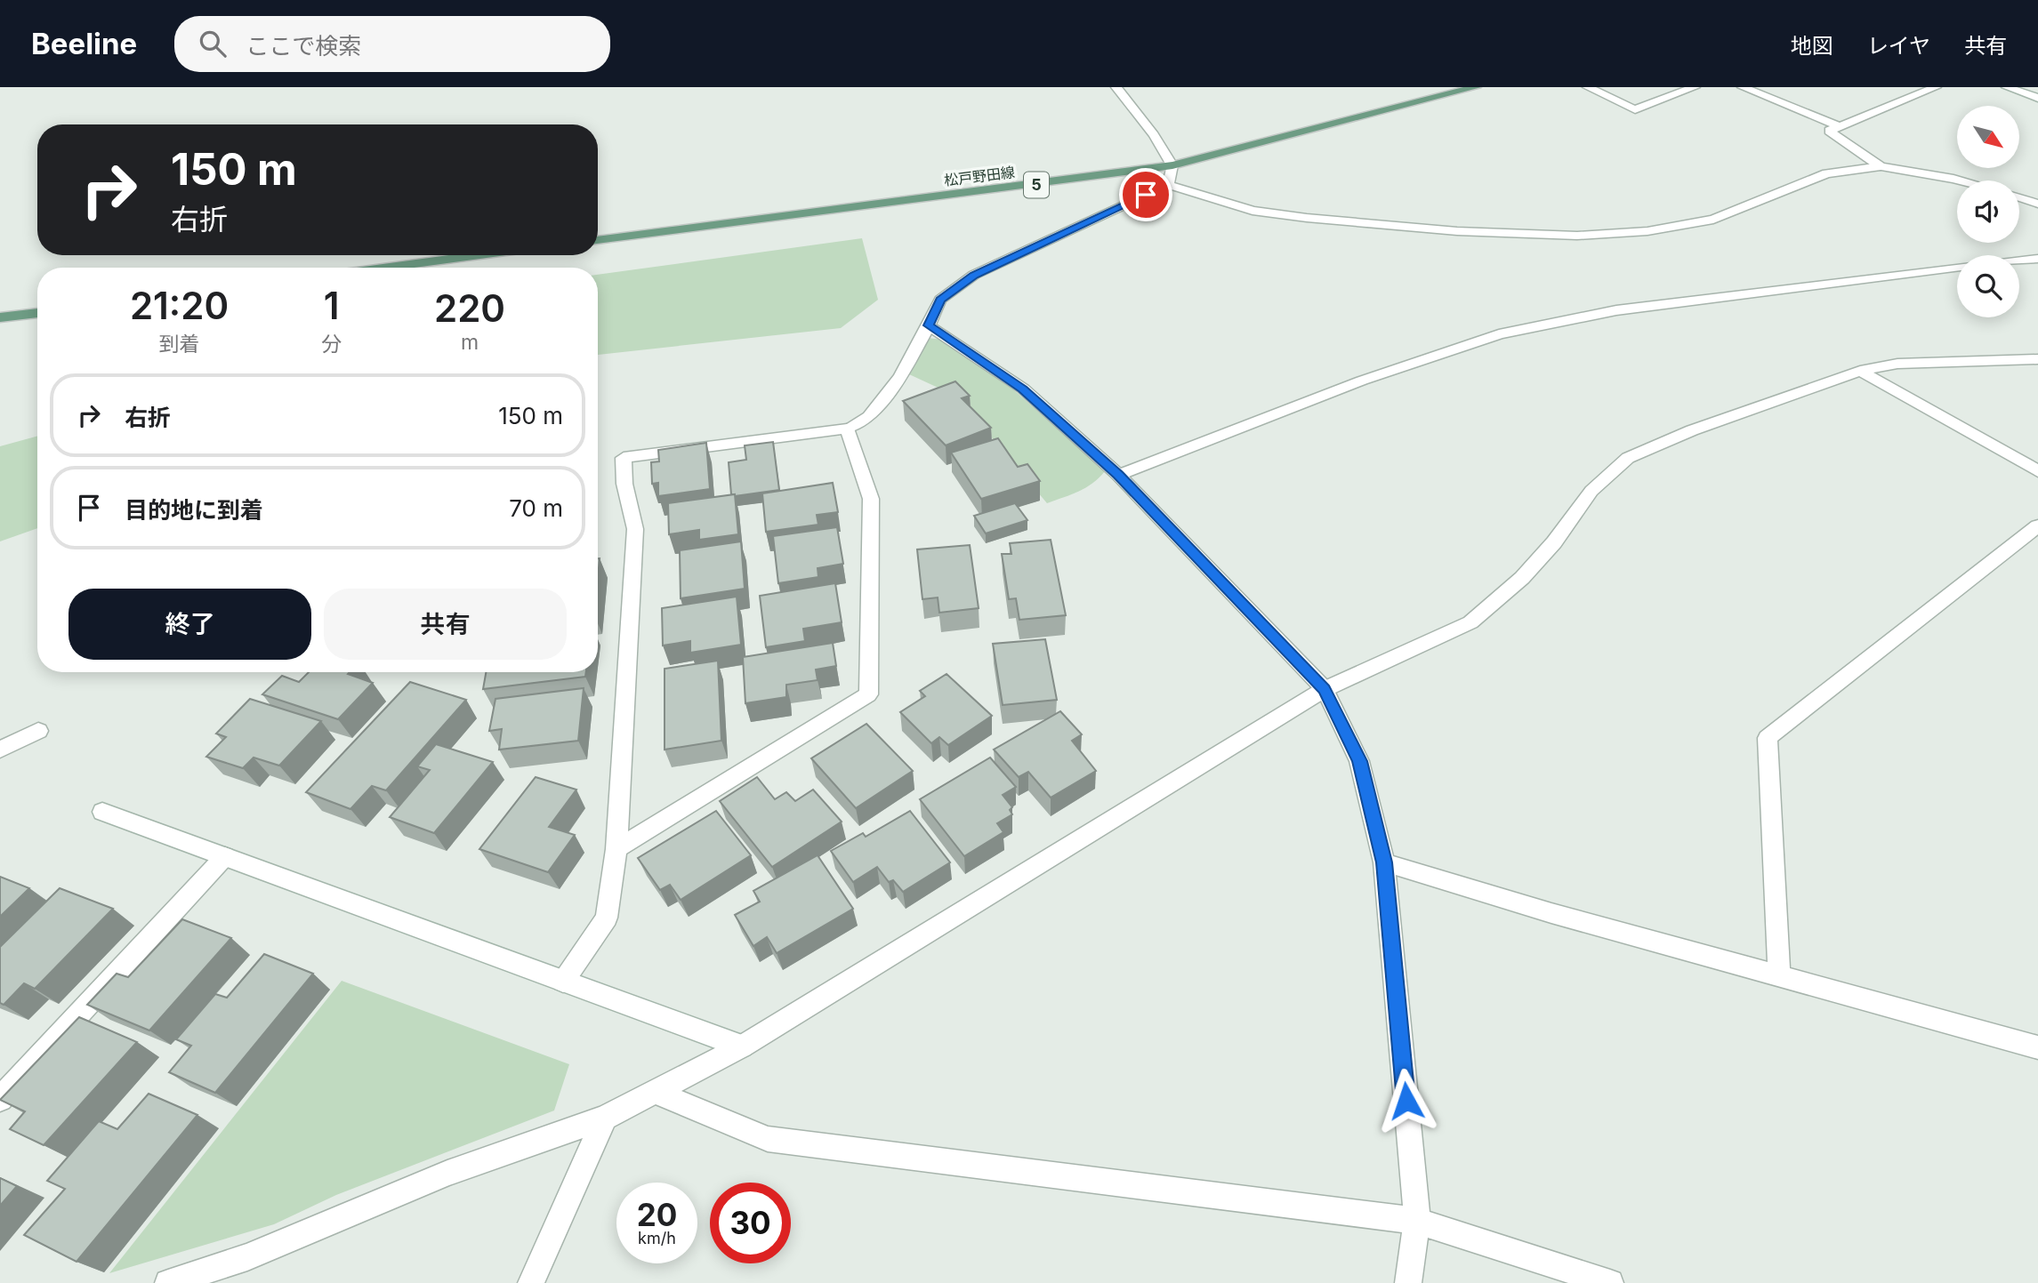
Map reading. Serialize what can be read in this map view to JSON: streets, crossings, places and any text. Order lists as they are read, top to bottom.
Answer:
{
  "streets": {
    "main road": ["松戸野田線", "5"]
  },
  "north": "bottom right",
  "page": {
    "header": "Beeline",
    "search": "ここで検索",
    "nav": ["地図", "レイヤ", "共有"],
    "turn": ["150 m", "右折"],
    "eta": [
      "21:20",
      "到着",
      "1",
      "分",
      "220",
      "m"
    ],
    "list": [
      {
        "name": "右折",
        "value": "150 m"
      },
      {
        "name": "目的地に到着",
        "value": "70 m"
      }
    ],
    "buttons": ["終了", "共有"],
    "speed": "20 km/h",
    "limit": "30"
  }
}
